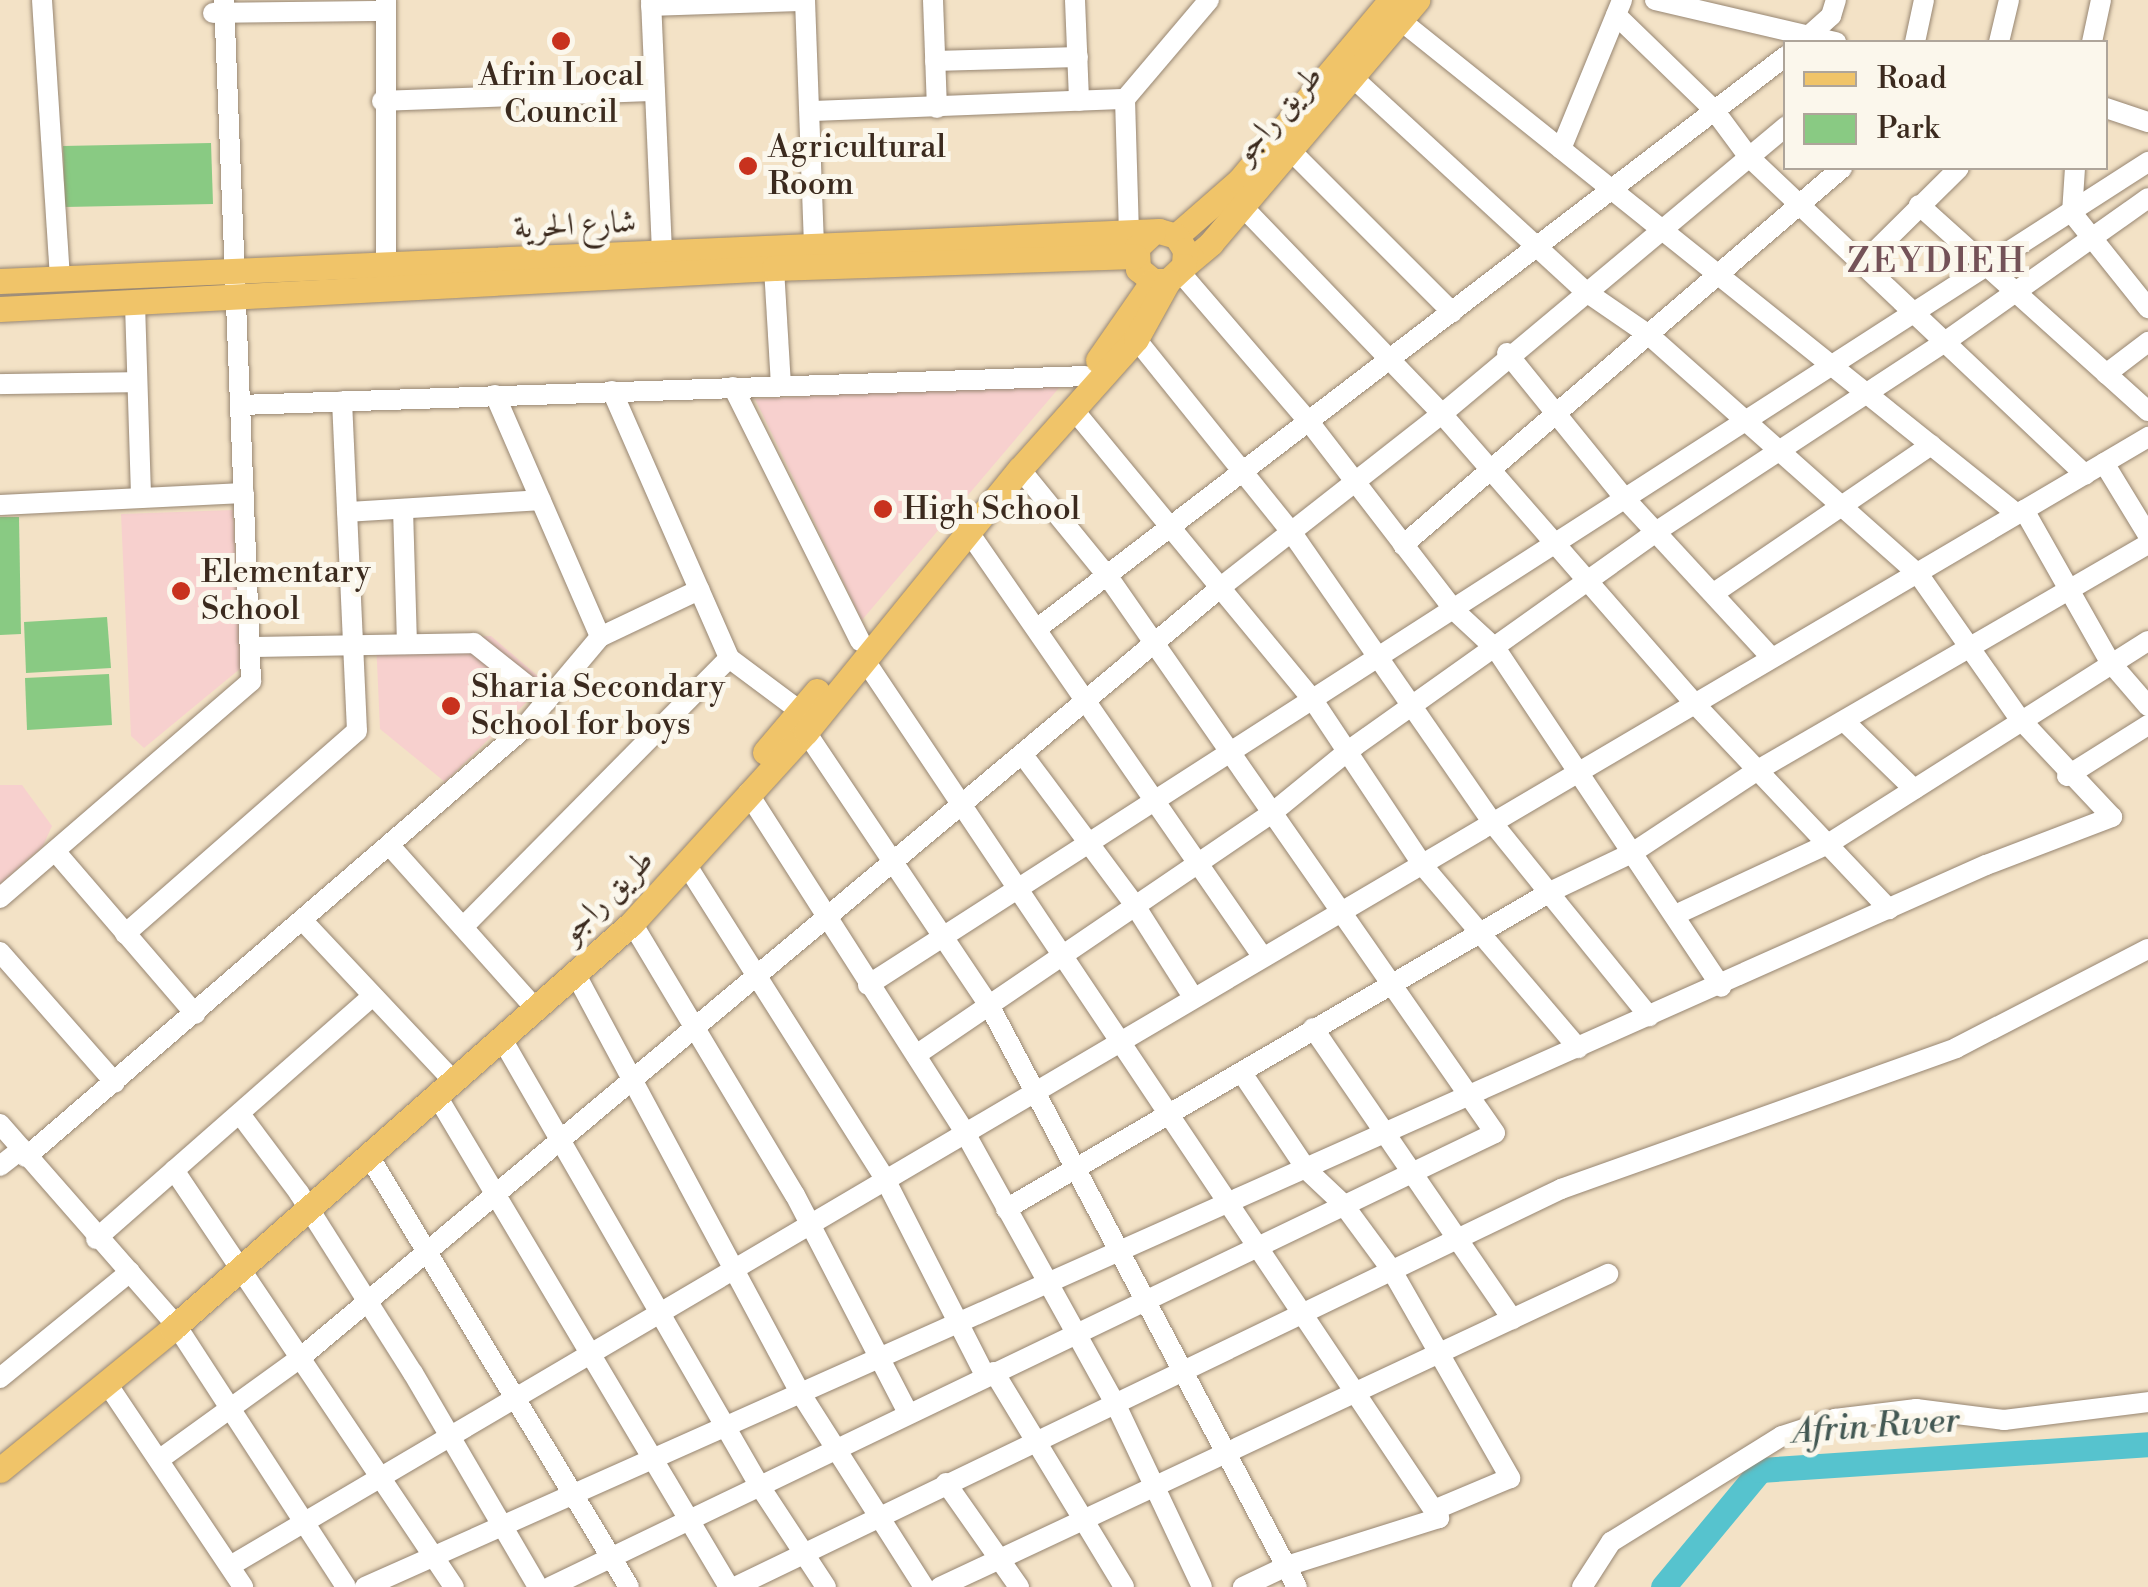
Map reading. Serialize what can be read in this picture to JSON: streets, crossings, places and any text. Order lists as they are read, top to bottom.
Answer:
{
  "streets": {
    "main road": ["طريق راجو", "شارع الحرية"]
  },
  "crossings": [
    ["طريق راجو", "شارع الحرية"]
  ],
  "districts": ["ZEYDIEH"],
  "water": ["Afrin Rıver"],
  "places": [
    "Afrin Local Council",
    "Agricultural Room",
    "High School",
    "Elementary School",
    "Sharia Secondary School for boys"
  ],
  "legend": ["Road", "Park"]
}
